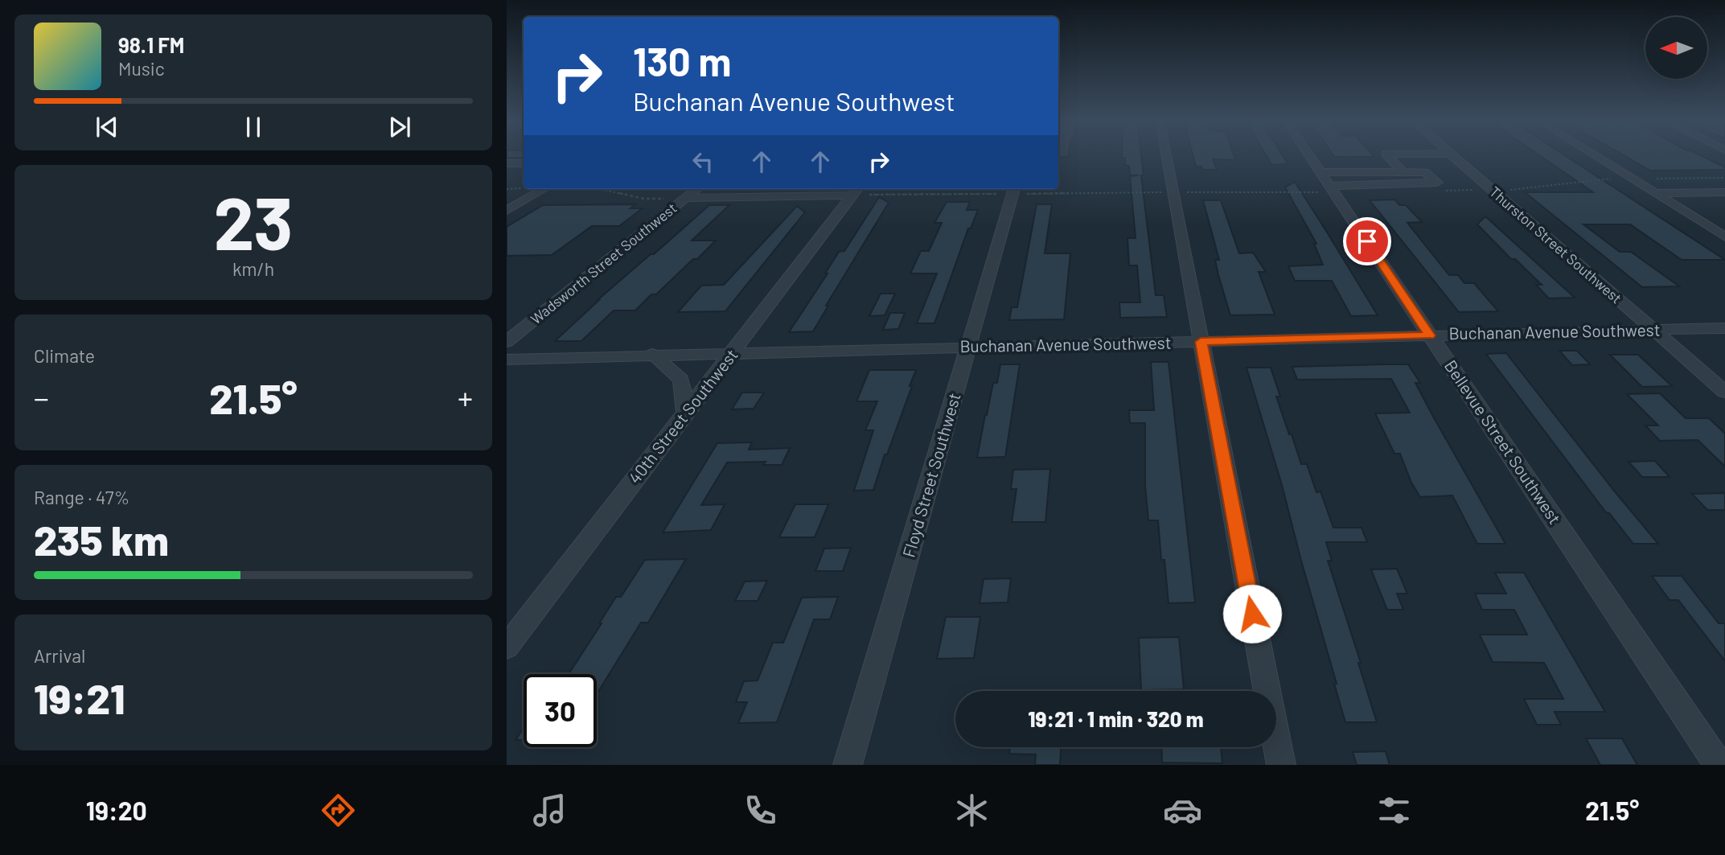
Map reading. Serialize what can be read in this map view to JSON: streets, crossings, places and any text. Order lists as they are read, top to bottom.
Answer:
{
  "streets": {
    "street": [
      "Thurston Street Southwest",
      "Wadsworth Street Southwest",
      "Buchanan Avenue Southwest",
      "40th Street Southwest",
      "Bellevue Street Southwest",
      "Floyd Street Southwest"
    ]
  },
  "crossings": [
    ["Thurston Street Southwest", "Buchanan Avenue Southwest"],
    ["Buchanan Avenue Southwest", "40th Street Southwest"],
    ["Buchanan Avenue Southwest", "Bellevue Street Southwest"],
    ["Buchanan Avenue Southwest", "Floyd Street Southwest"]
  ],
  "north": "left",
  "page": {
    "turn": ["130 m", "Buchanan Avenue Southwest"],
    "song": ["98.1 FM", "Music"],
    "tile": [
      ["23", "km/h"],
      "Climate",
      ["Range · 47%", "235 km"],
      ["Arrival", "19:21"]
    ],
    "heat": ["−", "21.5°", "+"],
    "limit": "30",
    "trip": "19:21 · 1 min · 320 m",
    "tabs": ["19:20", "21.5°"]
  }
}
